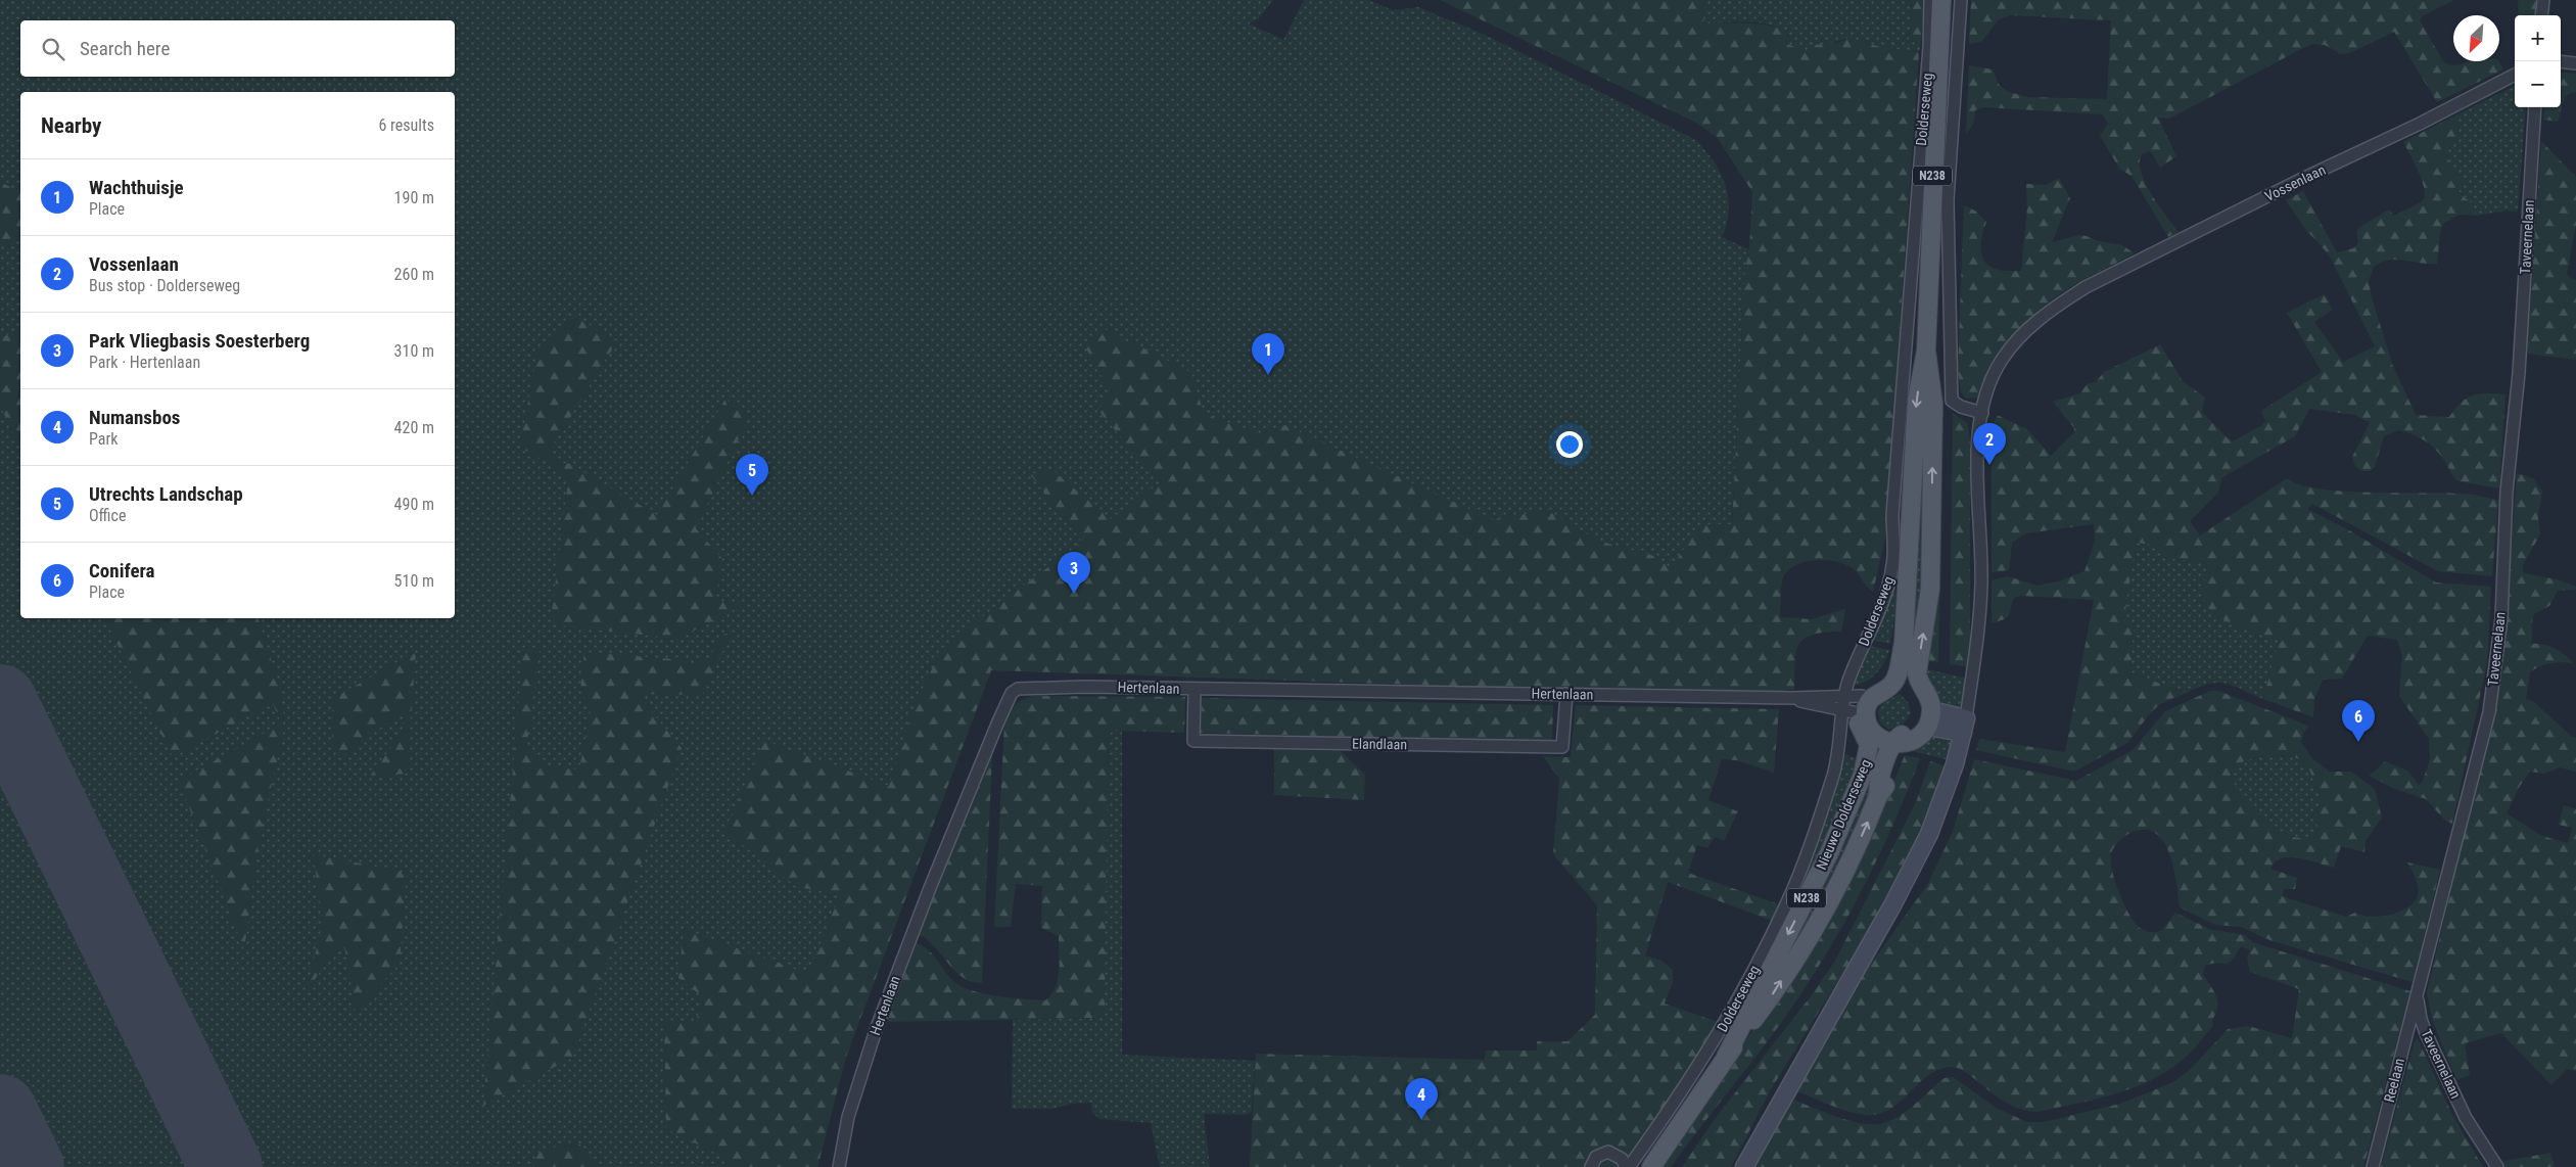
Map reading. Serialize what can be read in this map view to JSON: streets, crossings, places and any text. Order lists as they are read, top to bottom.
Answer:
{
  "streets": {
    "main road": ["Dolderseweg", "N238", "Nieuwe Dolderseweg"],
    "street": [
      "Vossenlaan",
      "Taveernelaan",
      "Hertenlaan",
      "Elandlaan",
      "Reelaan"
    ]
  },
  "crossings": [
    ["Dolderseweg", "Vossenlaan"],
    ["Dolderseweg", "Hertenlaan"],
    ["Dolderseweg", "Nieuwe Dolderseweg"],
    ["Taveernelaan", "Reelaan"],
    ["Hertenlaan", "Elandlaan"],
    ["Hertenlaan", "Nieuwe Dolderseweg"]
  ],
  "north": "bottom left",
  "page": {
    "map_buttons": ["+", "−"],
    "search": "Search here",
    "heading": ["Nearby", "6 results"],
    "list": [
      {
        "mark": "1",
        "name": "Wachthuisje",
        "note": "Place",
        "value": "190 m"
      },
      {
        "mark": "2",
        "name": "Vossenlaan",
        "note": "Bus stop · Dolderseweg",
        "value": "260 m"
      },
      {
        "mark": "3",
        "name": "Park Vliegbasis Soesterberg",
        "note": "Park · Hertenlaan",
        "value": "310 m"
      },
      {
        "mark": "4",
        "name": "Numansbos",
        "note": "Park",
        "value": "420 m"
      },
      {
        "mark": "5",
        "name": "Utrechts Landschap",
        "note": "Office",
        "value": "490 m"
      },
      {
        "mark": "6",
        "name": "Conifera",
        "note": "Place",
        "value": "510 m"
      }
    ],
    "pins": [
      "1",
      "2",
      "5",
      "3",
      "6",
      "4"
    ]
  }
}
